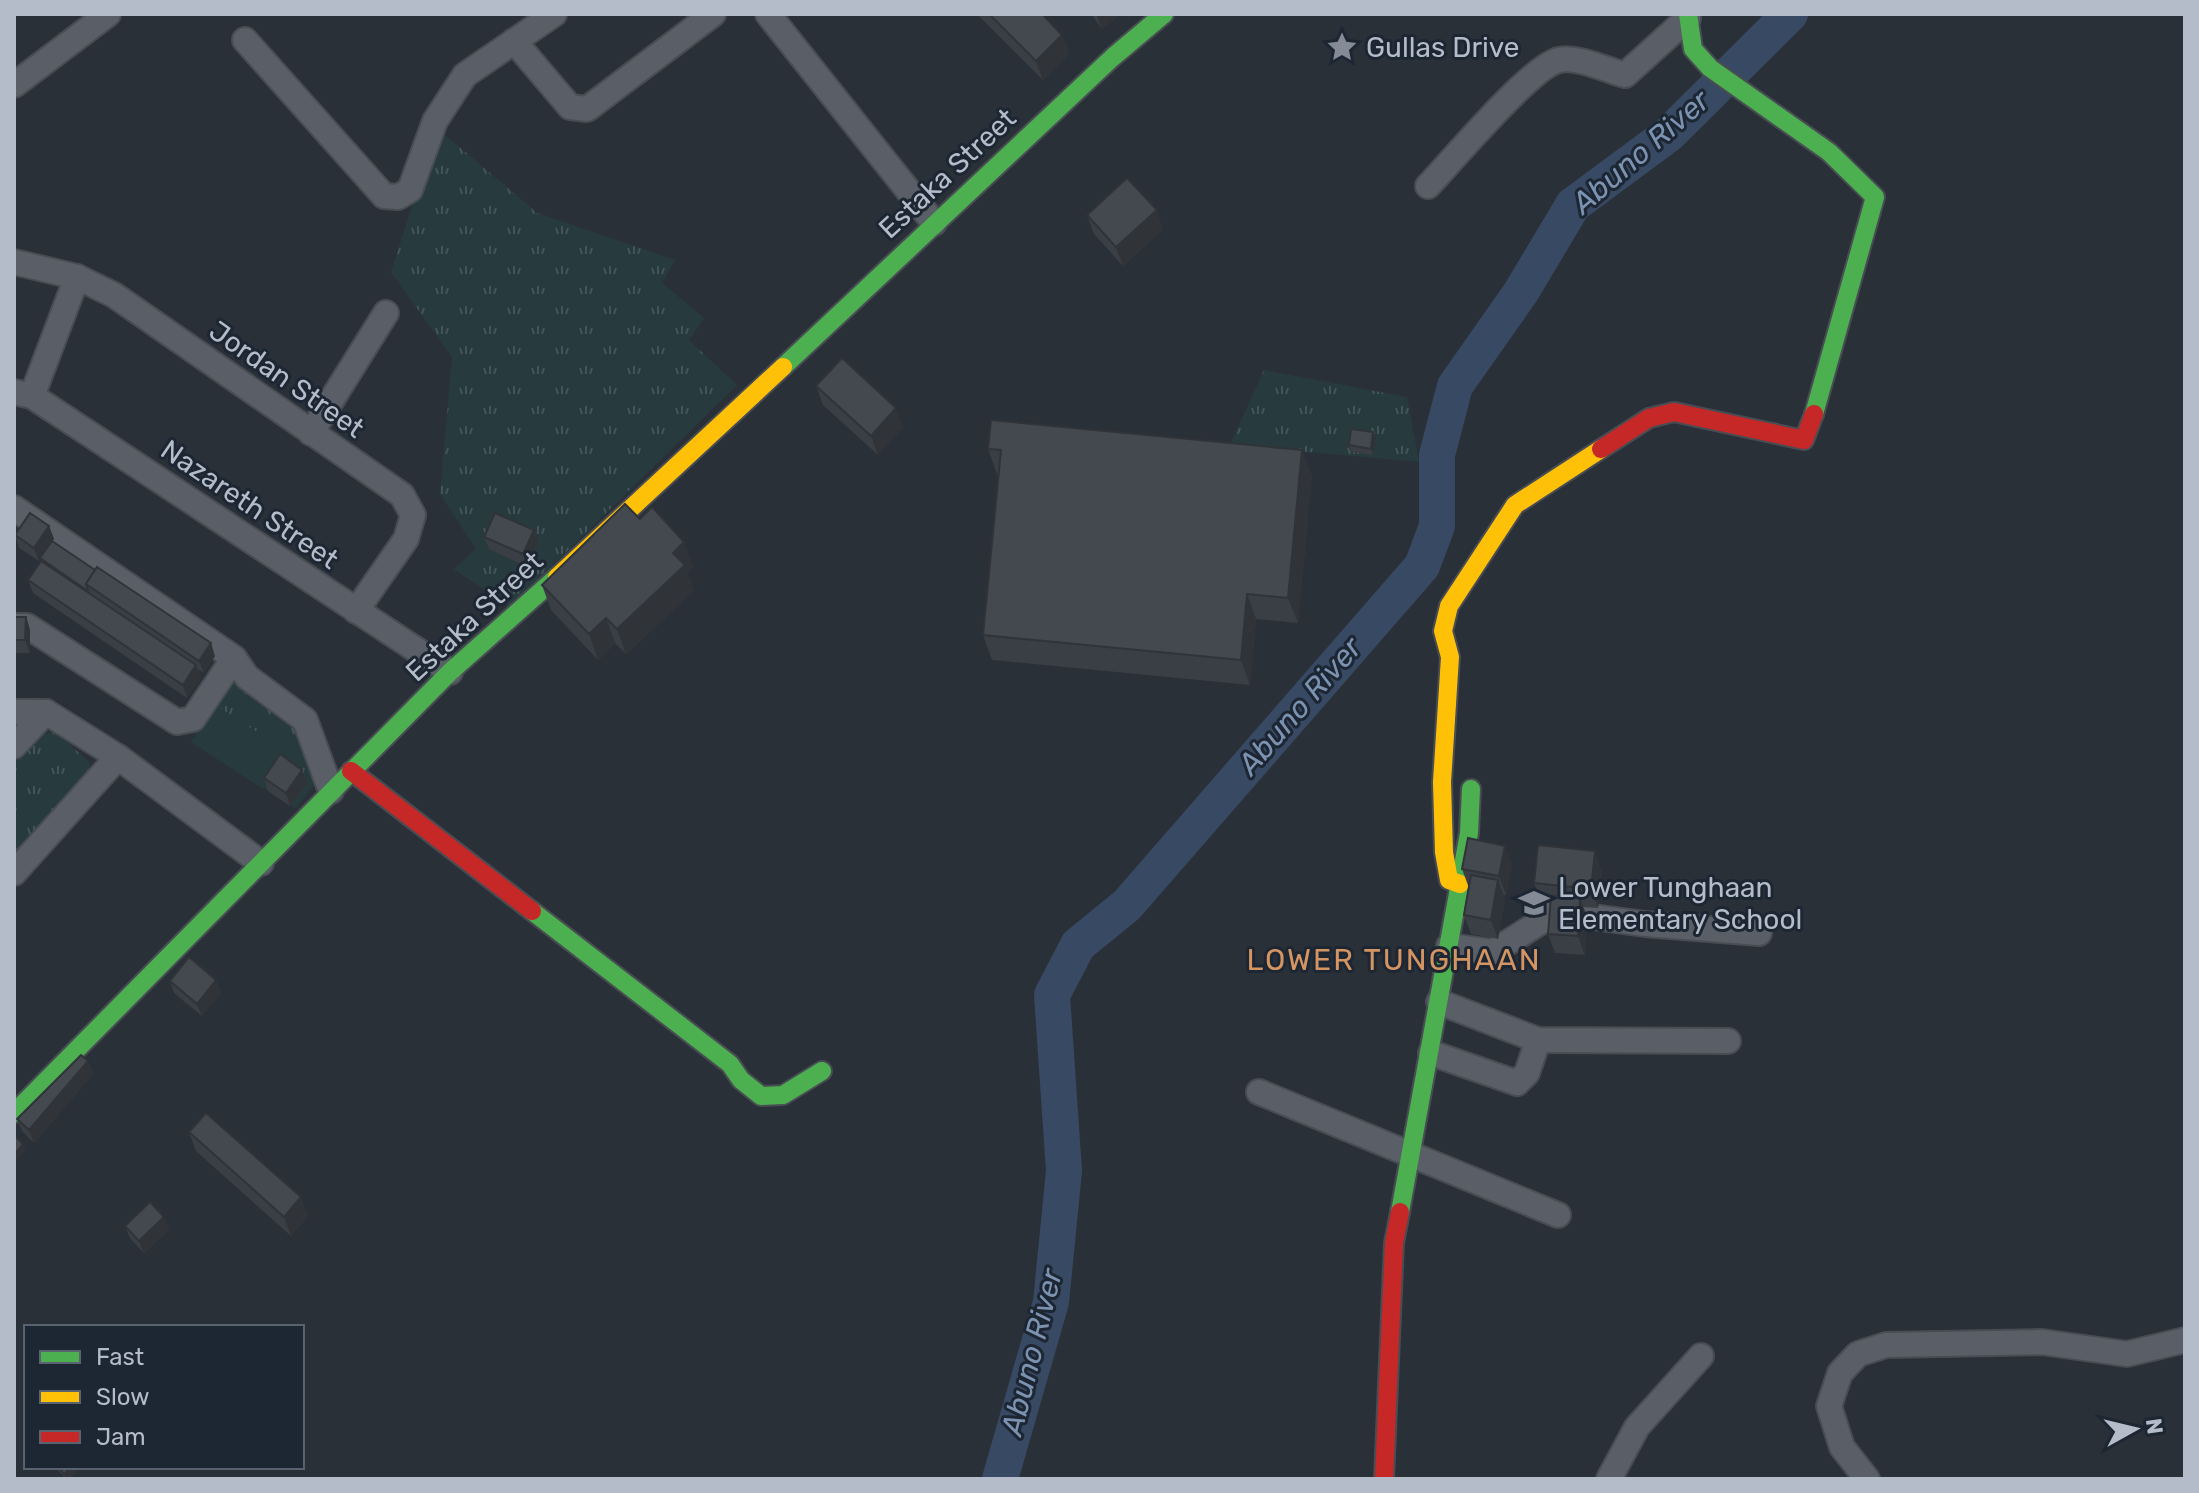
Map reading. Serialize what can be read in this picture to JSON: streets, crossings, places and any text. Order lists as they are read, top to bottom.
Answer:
{
  "streets": {
    "street": ["Estaka Street", "Jordan Street", "Nazareth Street"]
  },
  "crossings": [
    ["Estaka Street", "Nazareth Street"],
    ["Jordan Street", "Nazareth Street"]
  ],
  "districts": ["LOWER TUNGHAAN"],
  "water": ["Abuno River"],
  "places": {
    "place": ["Gullas Drive"],
    "school or university": ["Lower Tunghaan Elementary School"]
  },
  "legend": ["Fast", "Slow", "Jam"],
  "north": "right"
}
